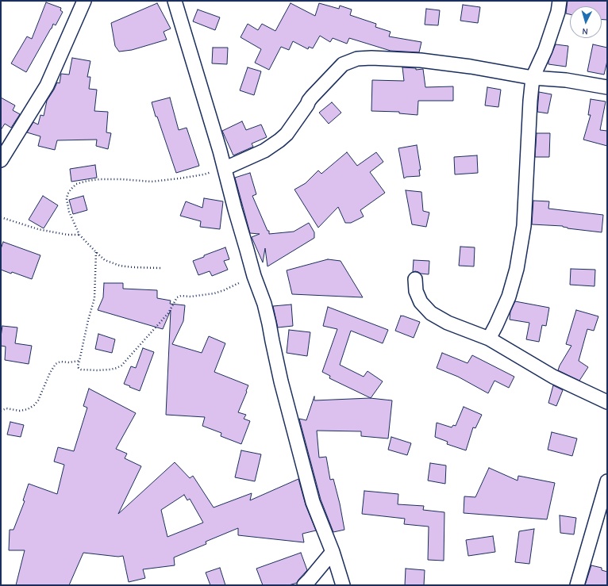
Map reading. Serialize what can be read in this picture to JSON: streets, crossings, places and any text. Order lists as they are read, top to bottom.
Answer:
{
  "north": "bottom"
}
